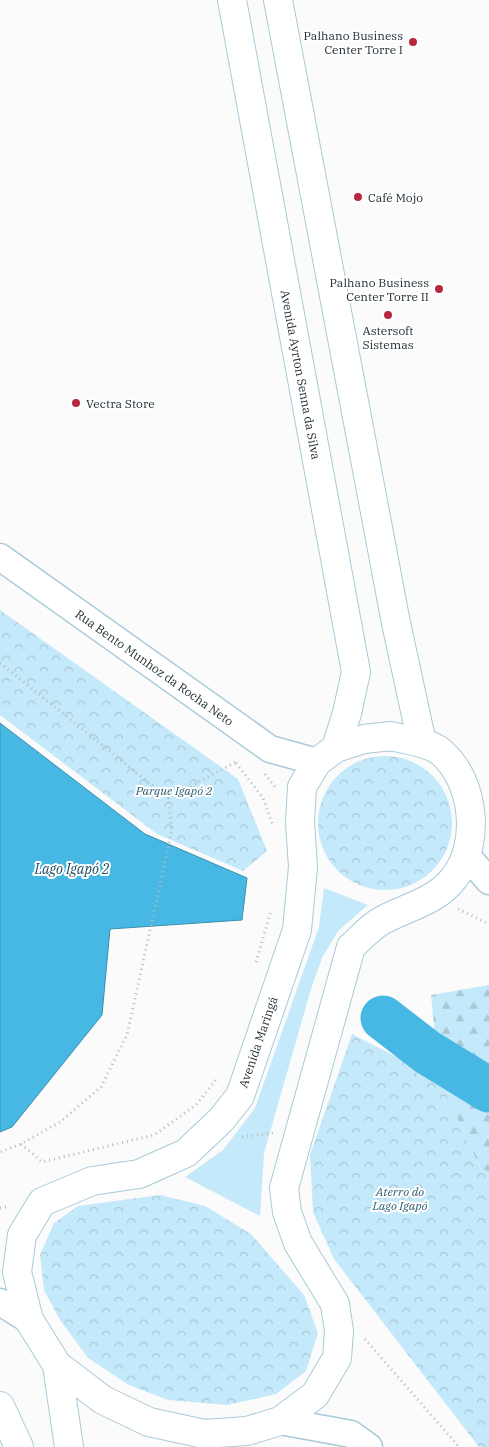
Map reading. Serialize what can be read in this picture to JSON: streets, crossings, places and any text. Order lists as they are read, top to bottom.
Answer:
{
  "streets": {
    "main road": ["Avenida Ayrton Senna da Silva", "Avenida Maringá"],
    "street": ["Rua Bento Munhoz da Rocha Neto"]
  },
  "crossings": [
    ["Avenida Ayrton Senna da Silva", "Rua Bento Munhoz da Rocha Neto"],
    ["Avenida Ayrton Senna da Silva", "Avenida Maringá"],
    ["Rua Bento Munhoz da Rocha Neto", "Avenida Maringá"]
  ],
  "water": ["Lago Igapó 2"],
  "parks": ["Parque Igapó 2", "Aterro do Lago Igapó"],
  "places": [
    "Palhano Business Center Torre I",
    "Café Mojo",
    "Palhano Business Center Torre II",
    "Astersoft Sistemas",
    "Vectra Store"
  ]
}
